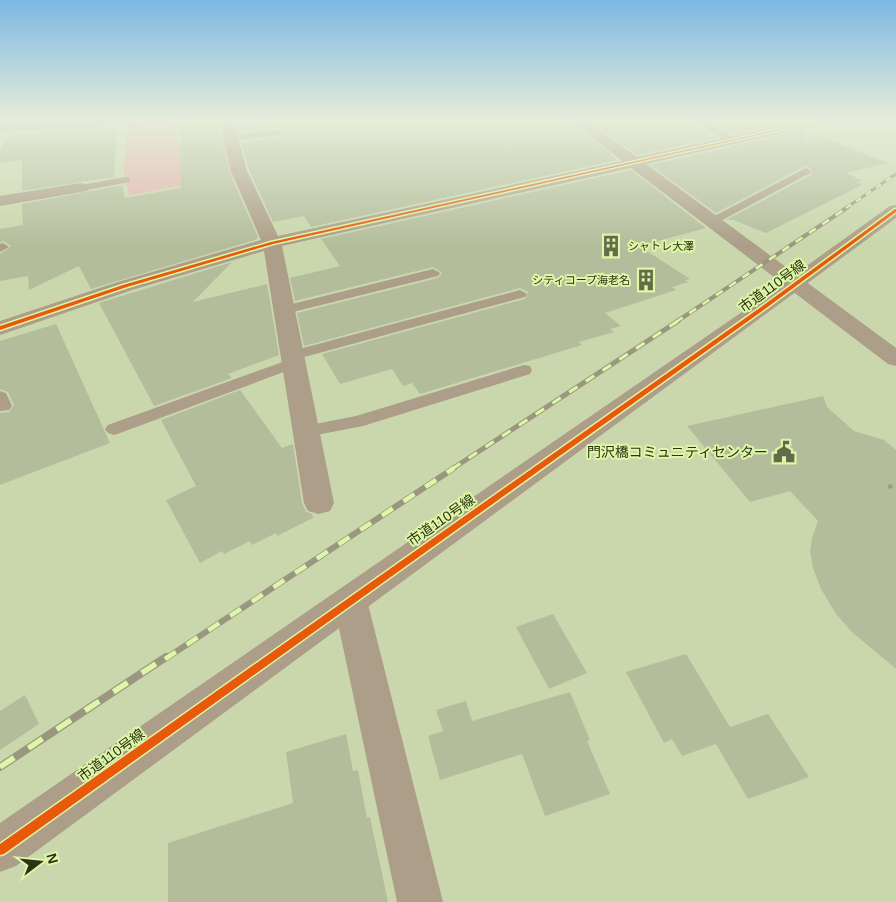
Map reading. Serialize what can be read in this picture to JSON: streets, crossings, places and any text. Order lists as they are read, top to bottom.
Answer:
{
  "streets": {
    "street": ["市道110号線"]
  },
  "places": {
    "building": ["シャトレ大澤", "シティコープ海老名"],
    "public building": ["門沢橋コミュニティセンター"]
  },
  "north": "right"
}
